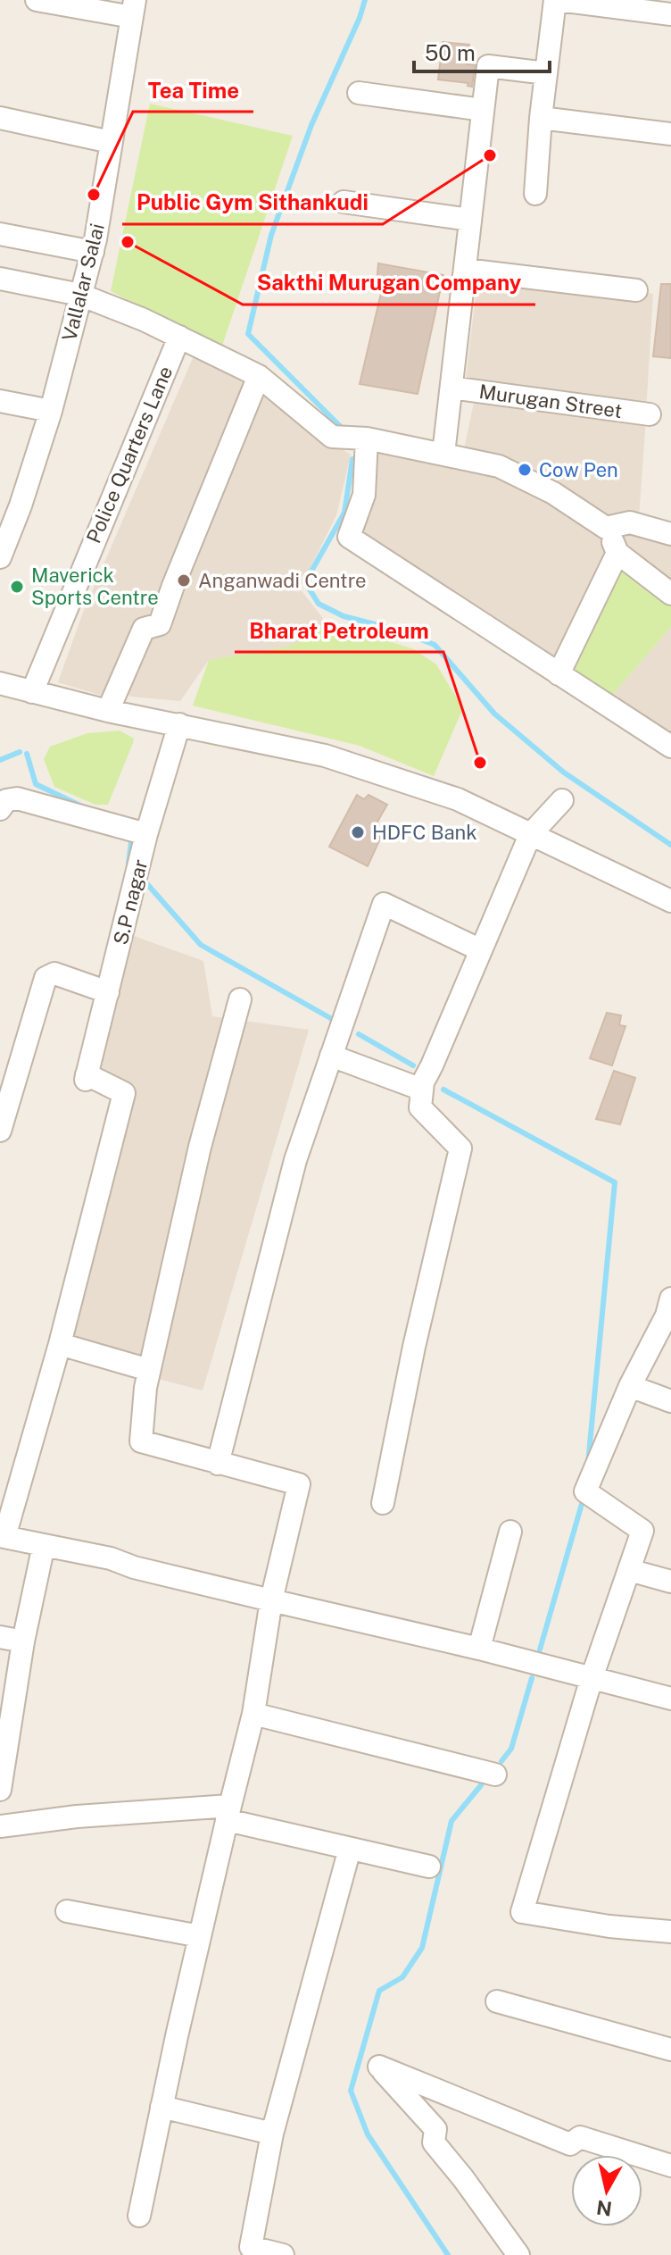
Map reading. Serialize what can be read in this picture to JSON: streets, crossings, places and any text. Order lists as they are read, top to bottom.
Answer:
{
  "streets": {
    "street": [
      "Vallalar Salai",
      "Murugan Street",
      "Police Quarters Lane",
      "S.P nagar"
    ]
  },
  "places": [
    "Public Gym Sithankudi",
    "Tea Time",
    "Sakthi Murugan Company",
    "Cow Pen",
    "Anganwadi Centre",
    "Maverick Sports Centre",
    "Bharat Petroleum",
    "HDFC Bank"
  ],
  "scale_bar": "50 m",
  "north": "bottom"
}
